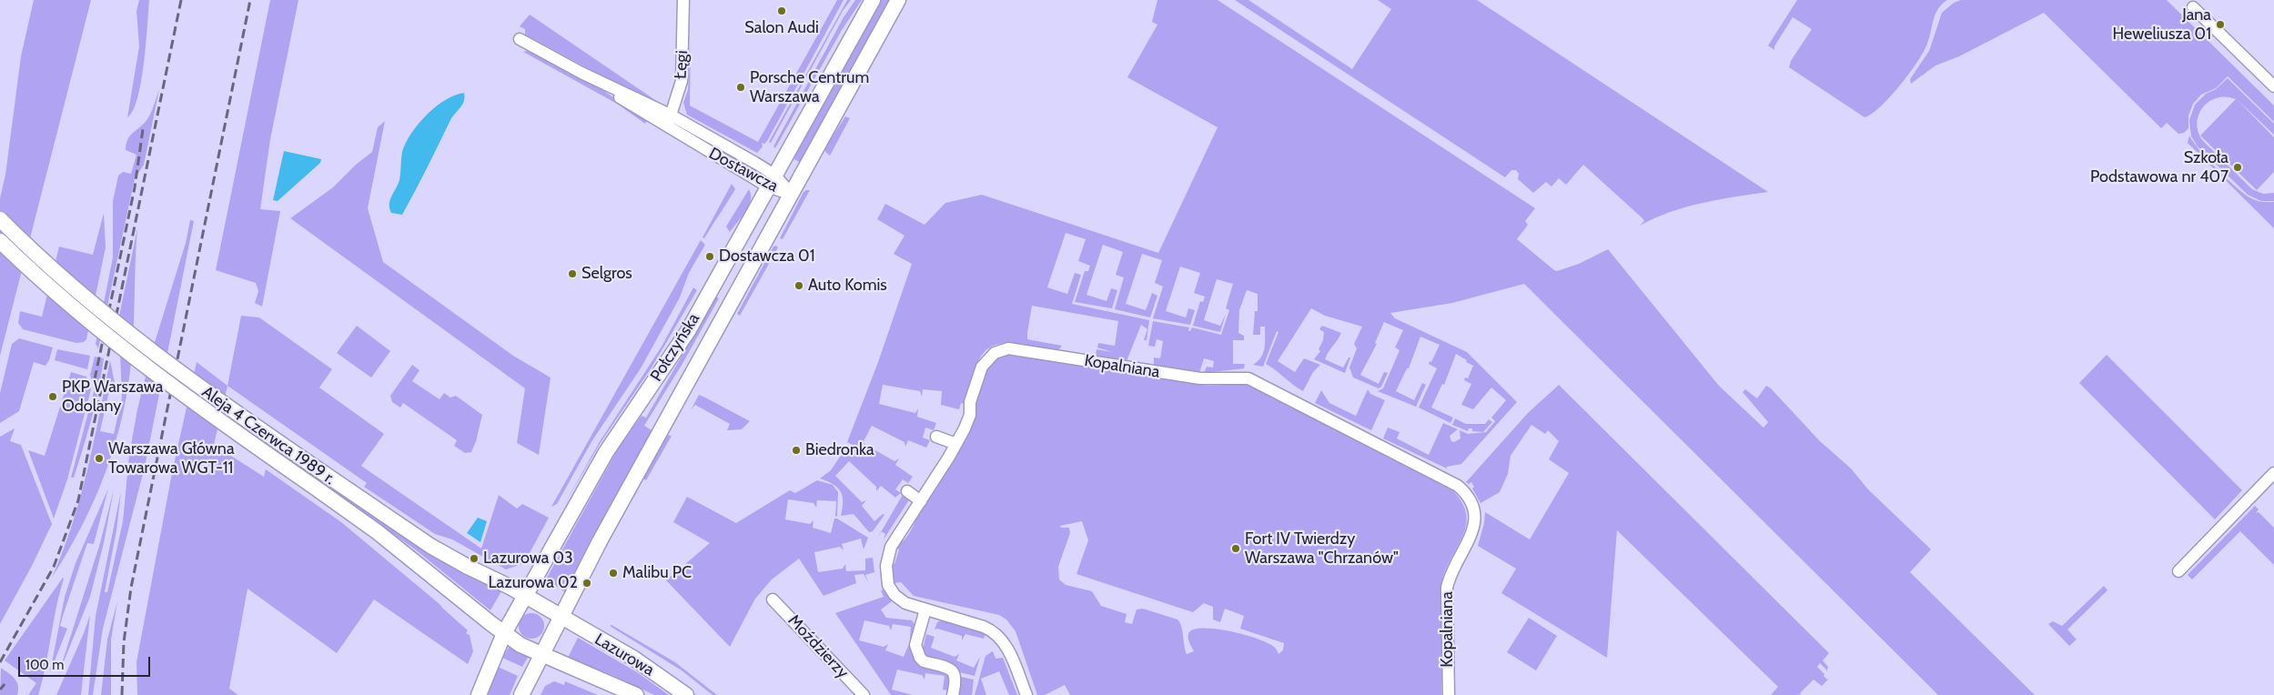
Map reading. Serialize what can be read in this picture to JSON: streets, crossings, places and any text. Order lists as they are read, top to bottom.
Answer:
{
  "streets": {
    "main road": ["Połczyńska", "Aleja 4 Czerwca 1989 r.", "Lazurowa"],
    "street": [
      "Łęgi",
      "Dostawcza",
      "Kopalniana",
      "Moździerzy"
    ]
  },
  "crossings": [
    ["Łęgi", "Dostawcza"],
    ["Dostawcza", "Połczyńska"],
    ["Połczyńska", "Aleja 4 Czerwca 1989 r."],
    ["Połczyńska", "Lazurowa"],
    ["Aleja 4 Czerwca 1989 r.", "Lazurowa"]
  ],
  "places": [
    "Salon Audi",
    "Jana Heweliusza 01",
    "Porsche Centrum Warszawa",
    "Szkoła Podstawowa nr 407",
    "Dostawcza 01",
    "Selgros",
    "Auto Komis",
    "PKP Warszawa Odolany",
    "Biedronka",
    "Warszawa Główna Towarowa WGT-11",
    "Fort IV Twierdzy Warszawa \"Chrzanów\"",
    "Lazurowa 03",
    "Malibu PC",
    "Lazurowa 02"
  ],
  "scale_bar": "100 m"
}
